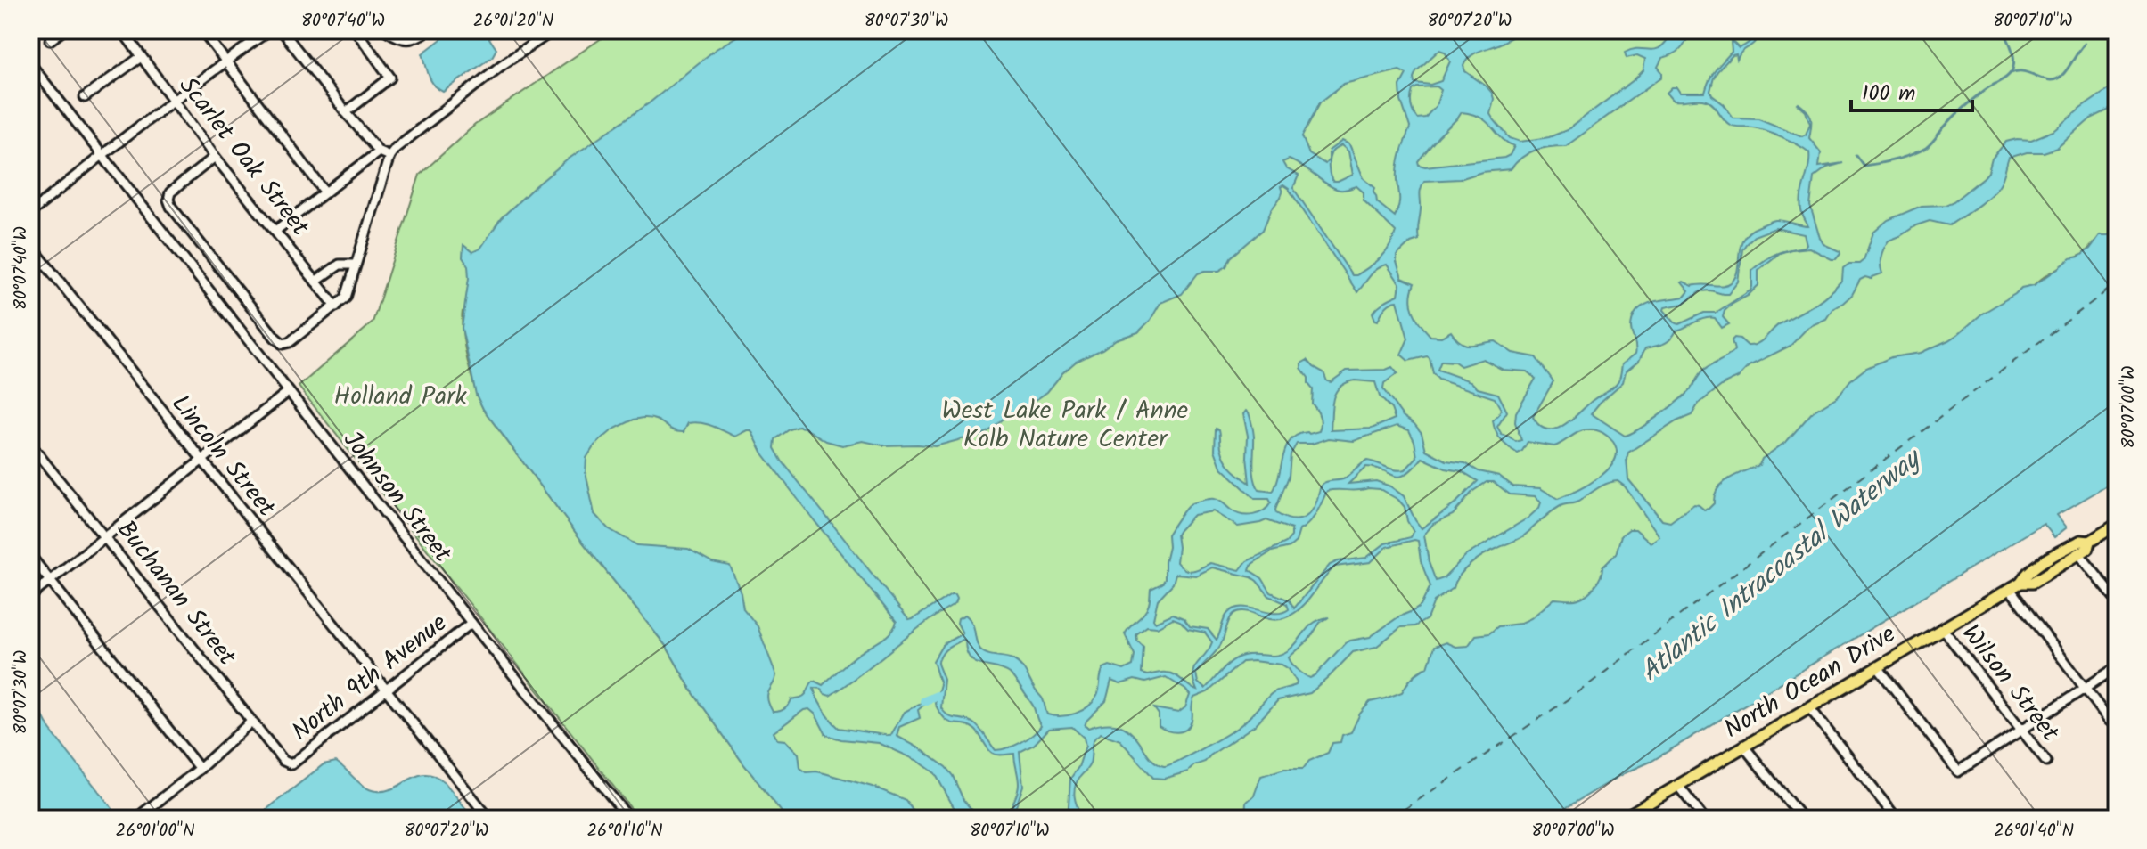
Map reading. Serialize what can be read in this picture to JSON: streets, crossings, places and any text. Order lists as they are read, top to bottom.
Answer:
{
  "streets": {
    "main road": ["North Ocean Drive"],
    "street": [
      "Scarlet Oak Street",
      "Lincoln Street",
      "Johnson Street",
      "Buchanan Street",
      "North 9th Avenue",
      "Wilson Street"
    ]
  },
  "crossings": [
    ["Lincoln Street", "North 9th Avenue"],
    ["Johnson Street", "North 9th Avenue"],
    ["Buchanan Street", "North 9th Avenue"],
    ["North Ocean Drive", "Wilson Street"]
  ],
  "water": ["Atlantic Intracoastal Waterway"],
  "parks": ["Holland Park", "West Lake Park / Anne Kolb Nature Center"],
  "scale_bar": "100 m",
  "coordinates": [
    "80°07'40\"W",
    "26°01'20\"N",
    "80°07'30\"W",
    "80°07'20\"W",
    "80°07'10\"W",
    "80°07'00\"W",
    "26°01'00\"N",
    "26°01'10\"N",
    "26°01'40\"N"
  ]
}
